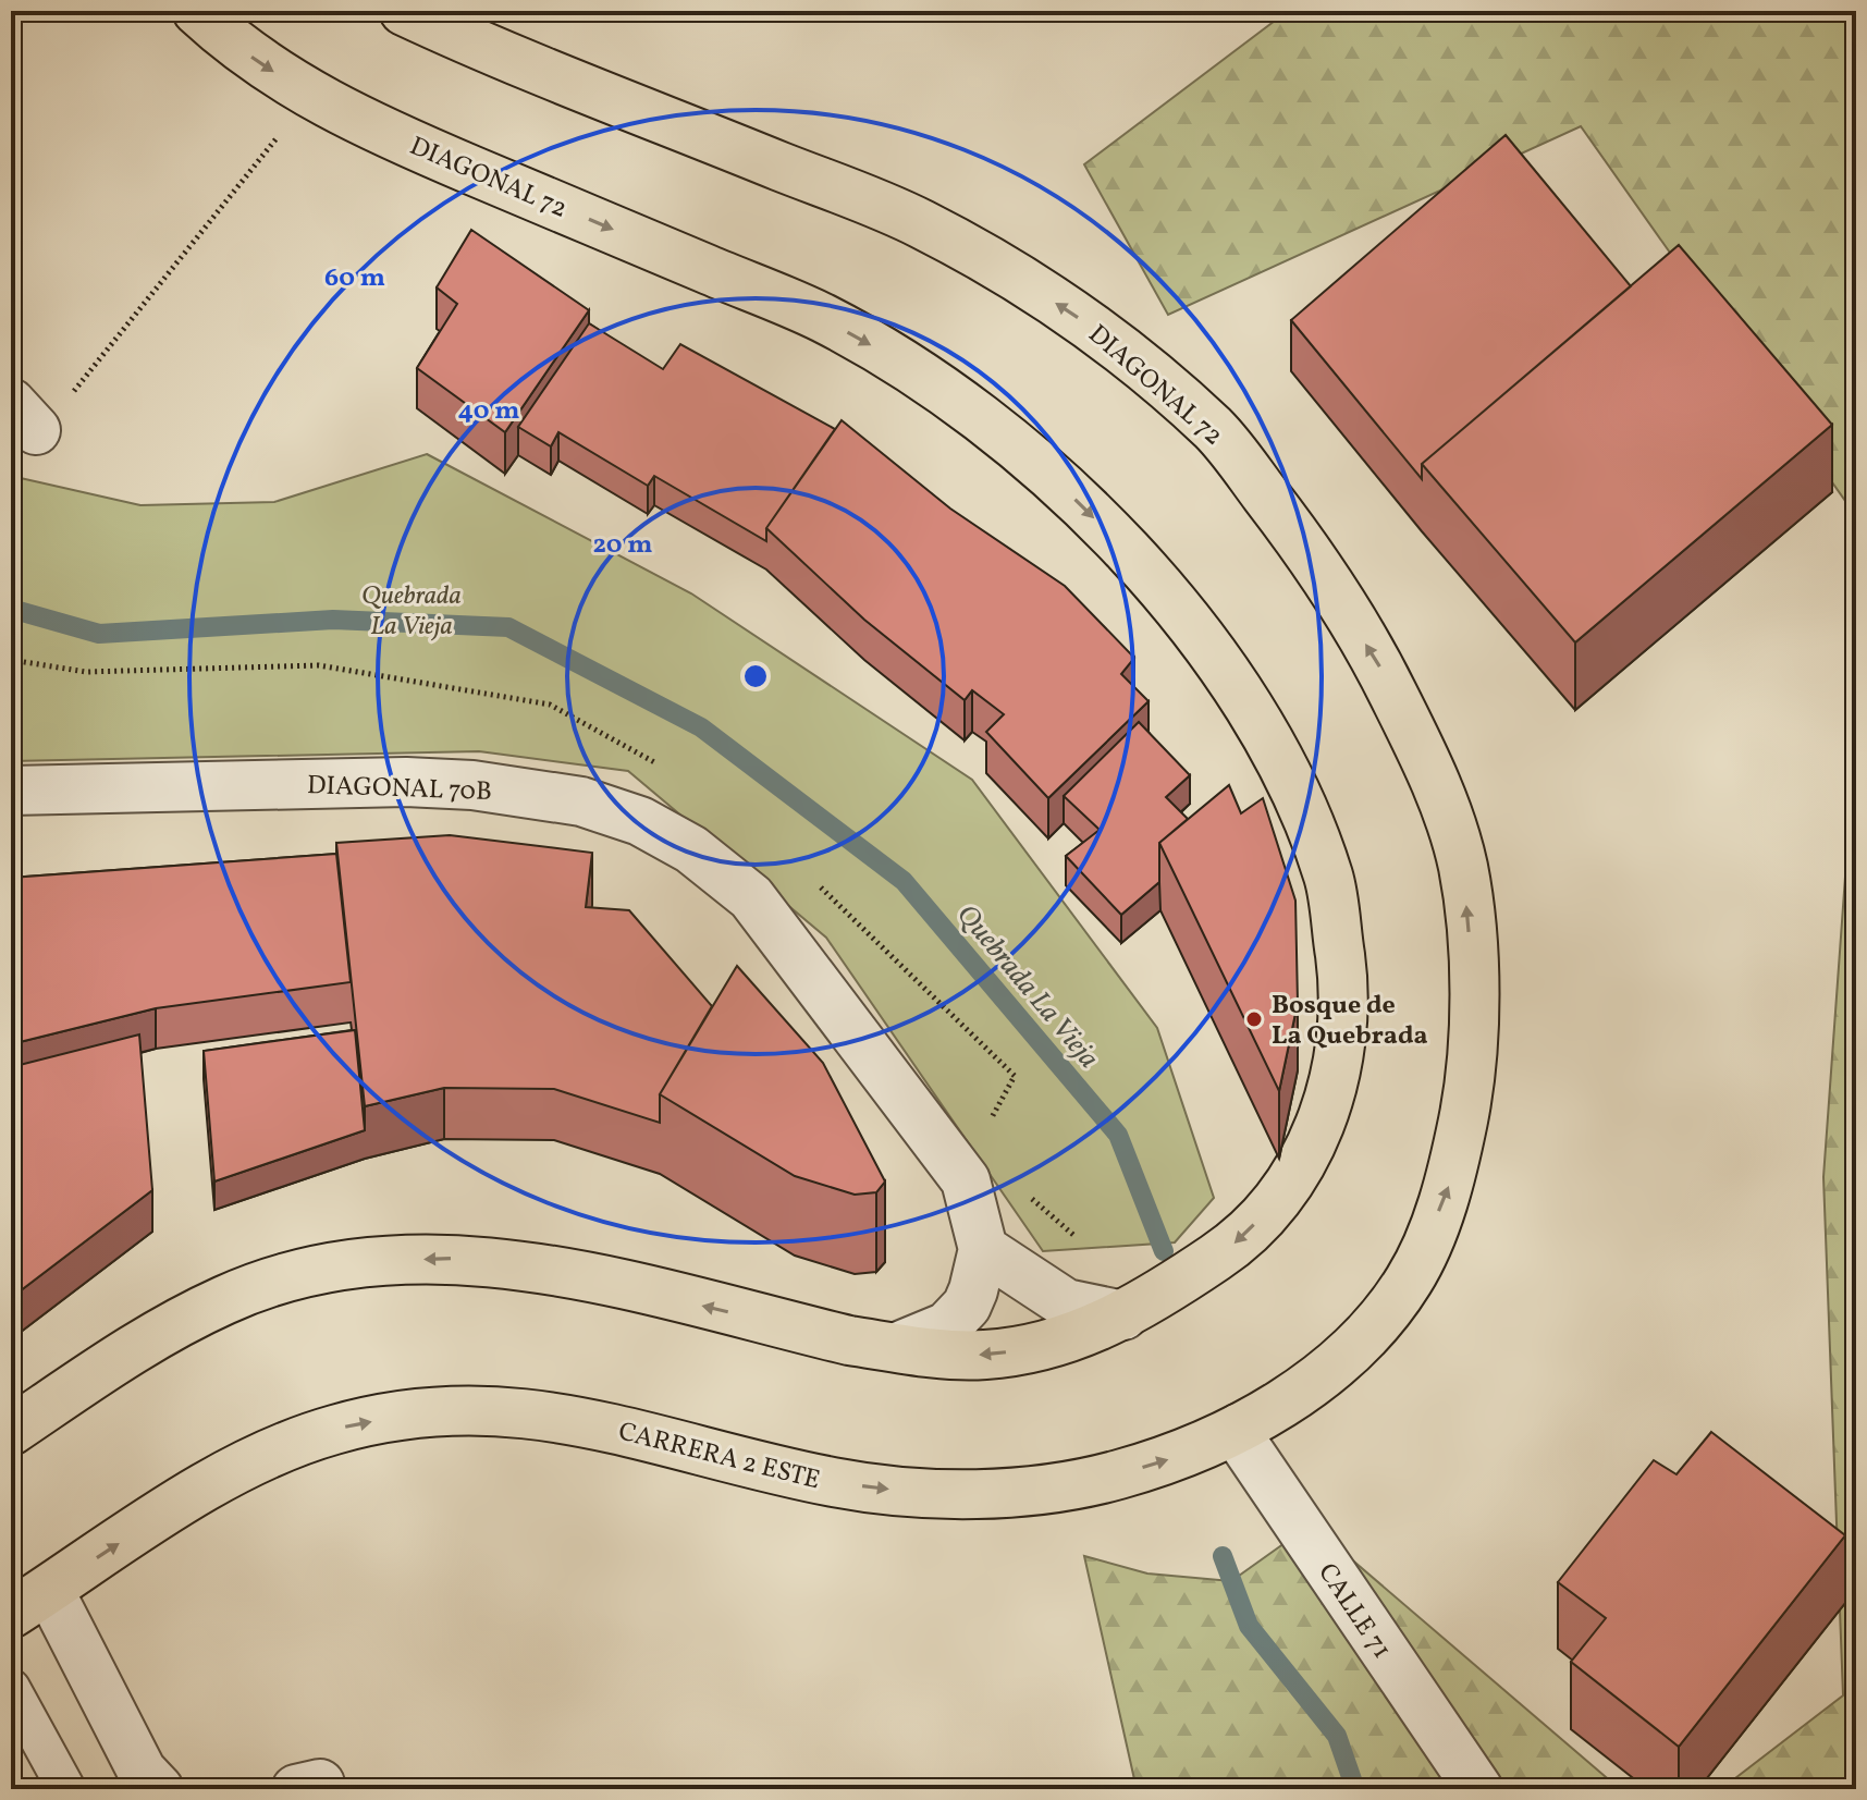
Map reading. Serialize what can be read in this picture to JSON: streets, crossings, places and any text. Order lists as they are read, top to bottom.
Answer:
{
  "streets": {
    "main road": ["DIAGONAL 72", "CARRERA 2 ESTE"],
    "street": ["DIAGONAL 70B", "CALLE 71"]
  },
  "crossings": [
    ["DIAGONAL 72", "CARRERA 2 ESTE"],
    ["CARRERA 2 ESTE", "CALLE 71"]
  ],
  "water": ["Quebrada La Vieja"],
  "parks": ["Quebrada La Vieja"],
  "places": ["Bosque de La Quebrada"],
  "rings": ["60 m", "40 m", "20 m"]
}
